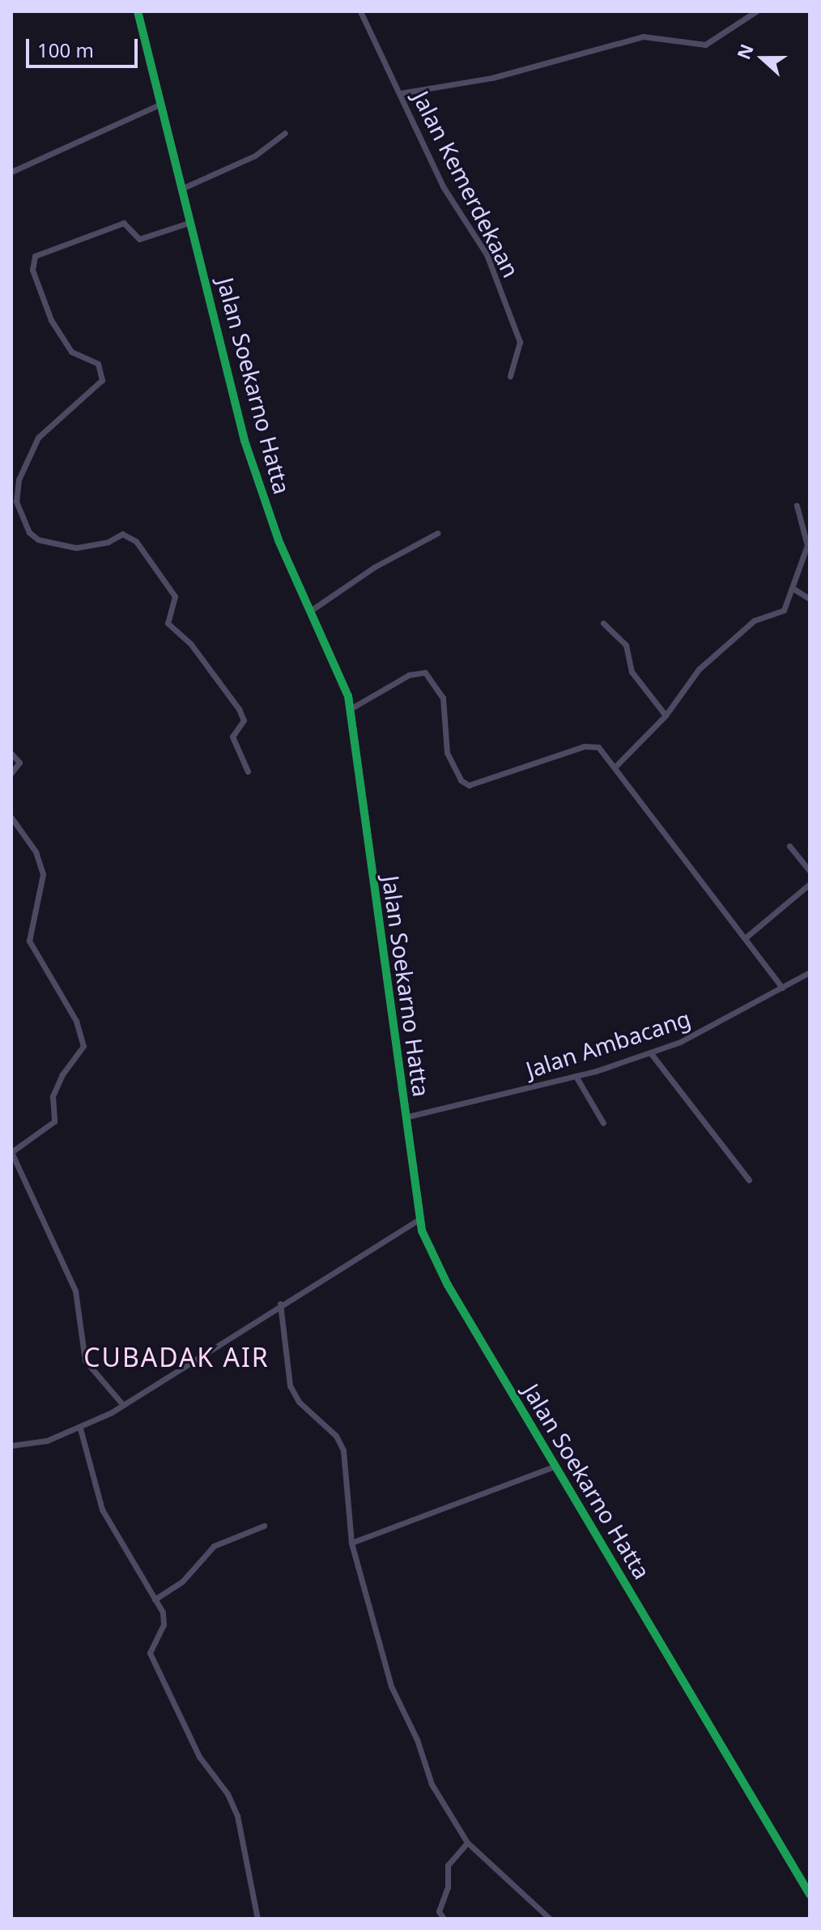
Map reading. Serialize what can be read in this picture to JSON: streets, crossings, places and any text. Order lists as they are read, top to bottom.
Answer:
{
  "streets": {
    "street": ["Jalan Kemerdekaan", "Jalan Soekarno Hatta", "Jalan Ambacang"]
  },
  "crossings": [
    ["Jalan Soekarno Hatta", "Jalan Ambacang"]
  ],
  "districts": ["CUBADAK AIR"],
  "scale_bar": "100 m",
  "north": "left"
}
